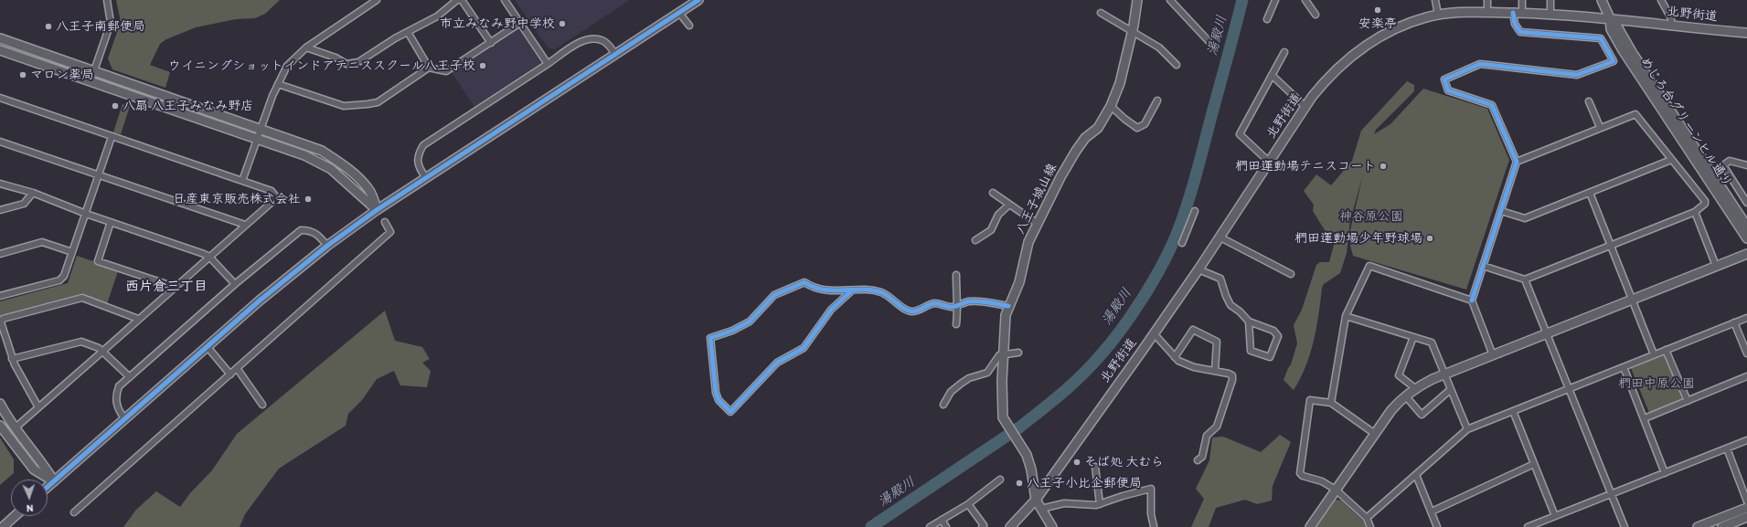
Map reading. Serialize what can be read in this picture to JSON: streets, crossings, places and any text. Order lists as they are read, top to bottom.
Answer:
{
  "streets": {
    "street": ["北野街道", "めじろ台グリーンヒル通り", "八王子城山線"]
  },
  "crossings": [
    ["北野街道", "めじろ台グリーンヒル通り"],
    ["北野街道", "八王子城山線"]
  ],
  "districts": ["西片倉三丁目"],
  "water": ["湯殿川"],
  "parks": ["神谷原公園", "椚田中原公園"],
  "places": [
    "安楽亭",
    "市立みなみ野中学校",
    "八王子南郵便局",
    "ウイニングショットインドアテニススクール八王子校",
    "マロン薬局",
    "八扇 八王子みなみ野店",
    "椚田運動場テニスコート",
    "日産東京販売株式会社",
    "椚田運動場少年野球場",
    "そば処 大むら",
    "八王子小比企郵便局"
  ],
  "north": "bottom"
}
